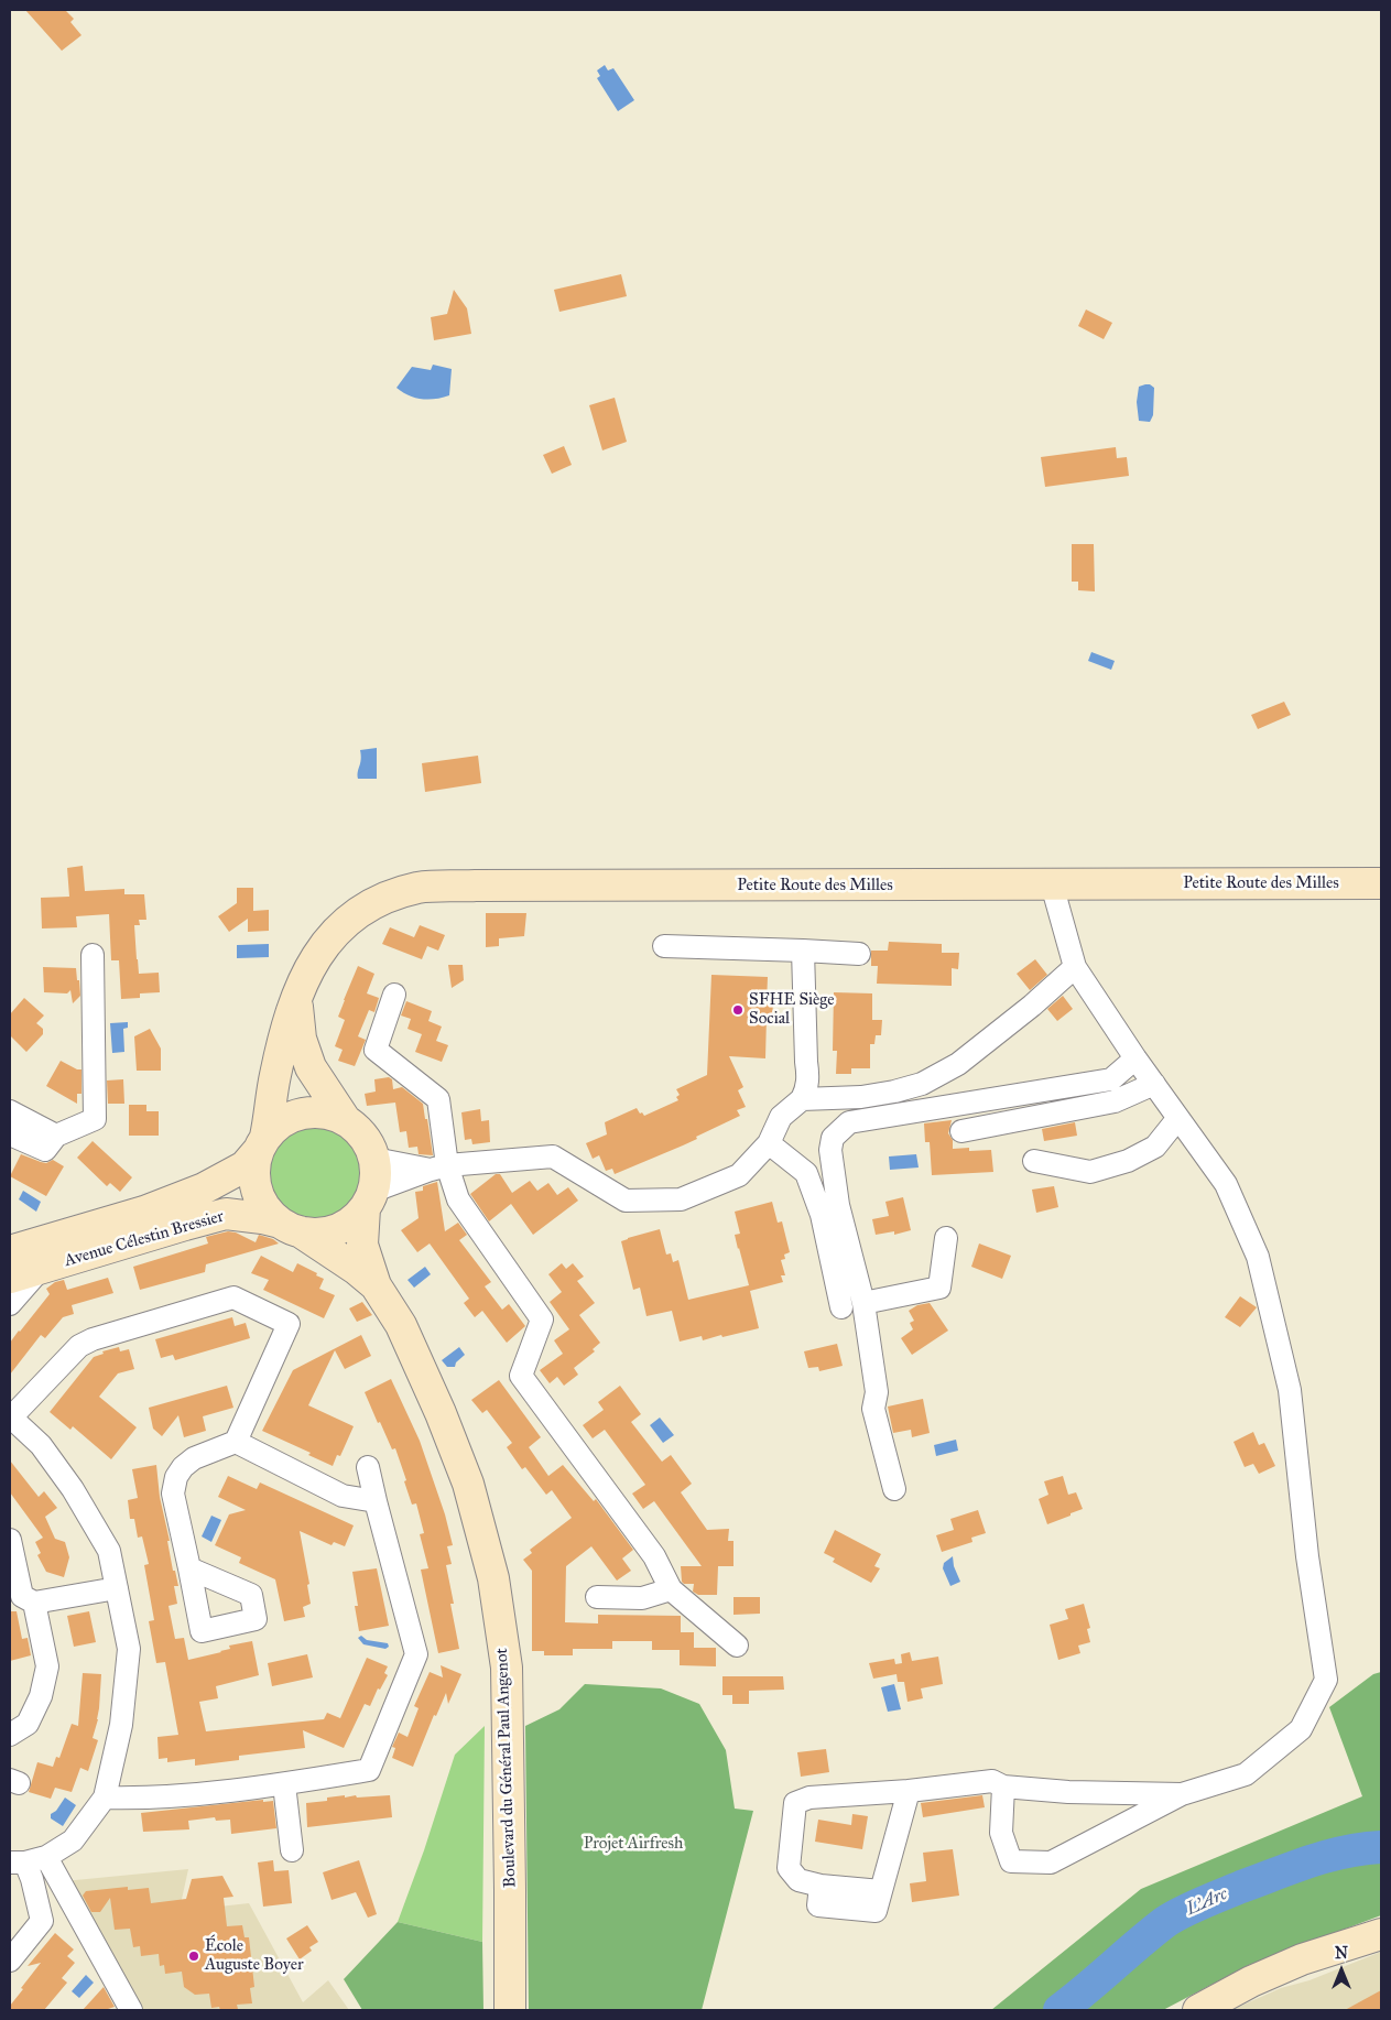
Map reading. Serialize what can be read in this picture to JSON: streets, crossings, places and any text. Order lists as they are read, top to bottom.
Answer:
{
  "streets": {
    "main road": ["Petite Route des Milles", "Avenue Célestin Bressier", "Boulevard du Général Paul Angenot"]
  },
  "crossings": [
    ["Petite Route des Milles", "Avenue Célestin Bressier"],
    ["Petite Route des Milles", "Boulevard du Général Paul Angenot"],
    ["Avenue Célestin Bressier", "Boulevard du Général Paul Angenot"]
  ],
  "water": ["L'Arc"],
  "parks": ["Projet Airfresh"],
  "places": ["SFHE Siège Social", "École Auguste Boyer"],
  "north": "top"
}
